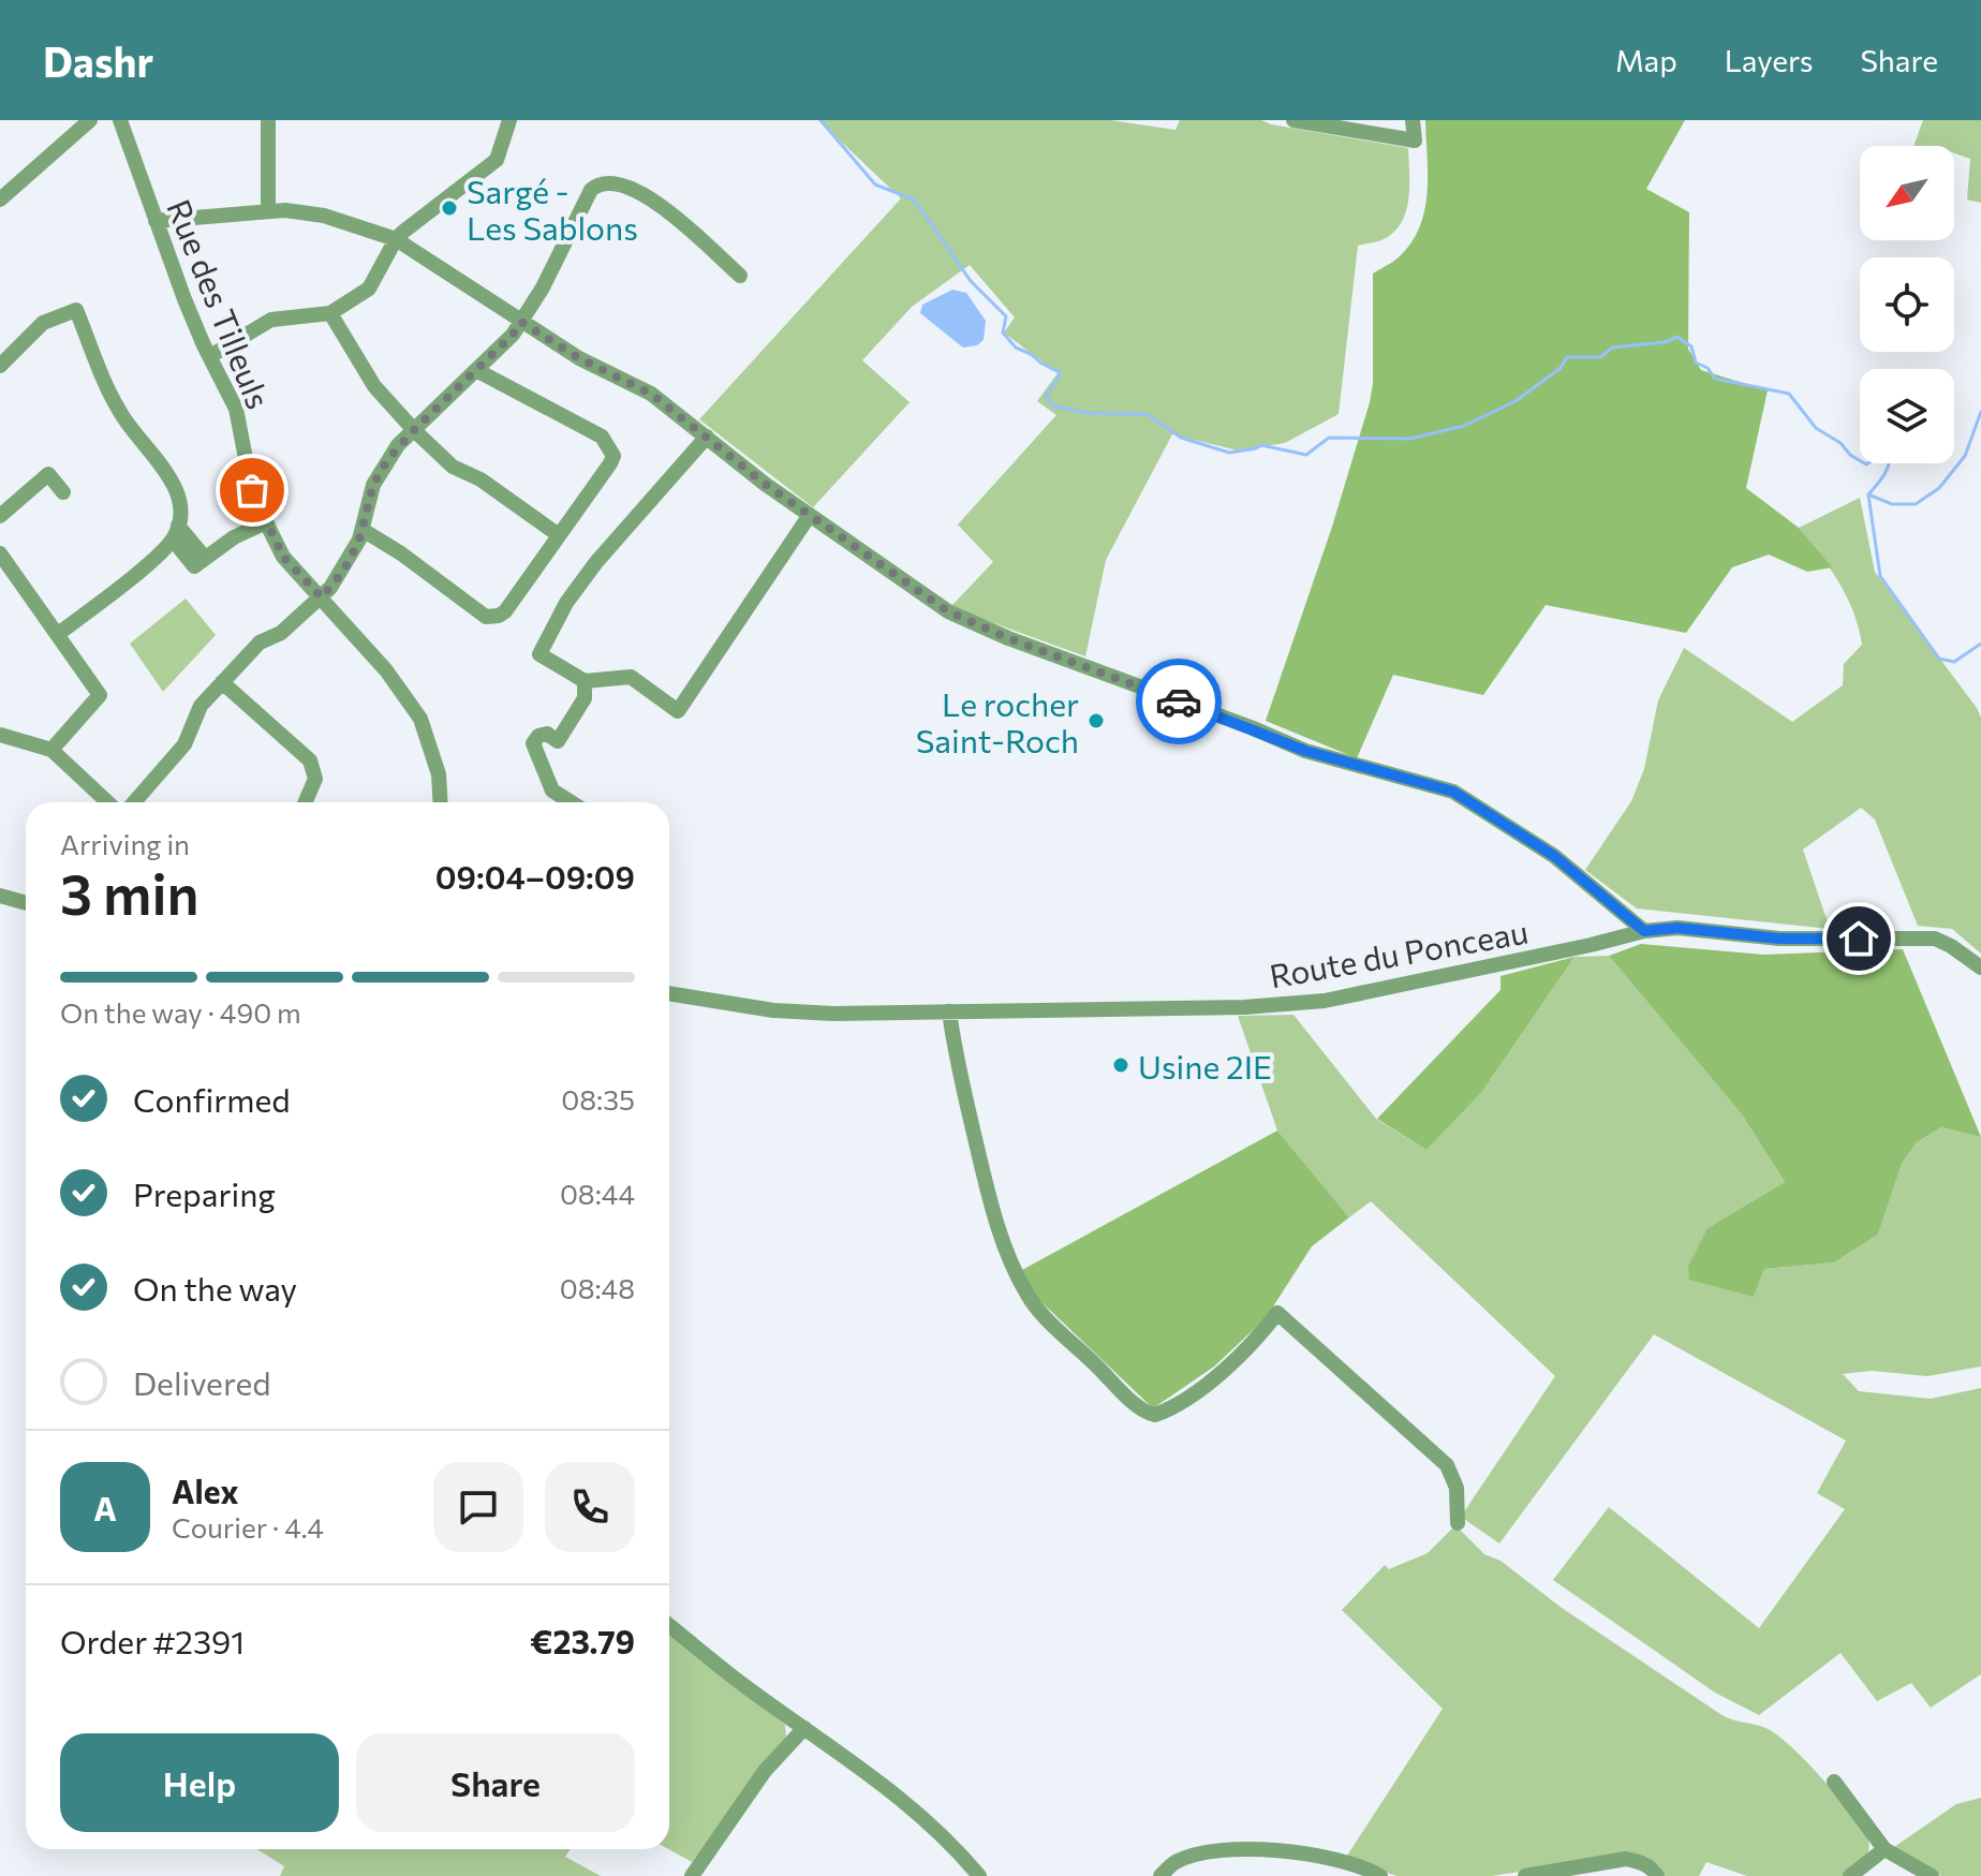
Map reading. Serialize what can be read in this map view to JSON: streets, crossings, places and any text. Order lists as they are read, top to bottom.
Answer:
{
  "streets": {
    "street": ["Rue des Tilleuls", "Route du Ponceau"]
  },
  "places": ["Sargé - Les Sablons", "Le rocher Saint-Roch", "Usine 2IE"],
  "north": "bottom left",
  "page": {
    "header": "Dashr",
    "nav": ["Map", "Layers", "Share"],
    "heading": ["3 min", "Arriving in", "09:04–09:09"],
    "panel": [
      "Alex",
      "Courier · 4.4",
      "Order #2391",
      "€23.79"
    ],
    "bar": "On the way · 490 m",
    "list": [
      ["Confirmed", "08:35"],
      ["Preparing", "08:44"],
      ["On the way", "08:48"],
      "Delivered"
    ],
    "round": "A",
    "buttons": ["Help", "Share"]
  }
}
